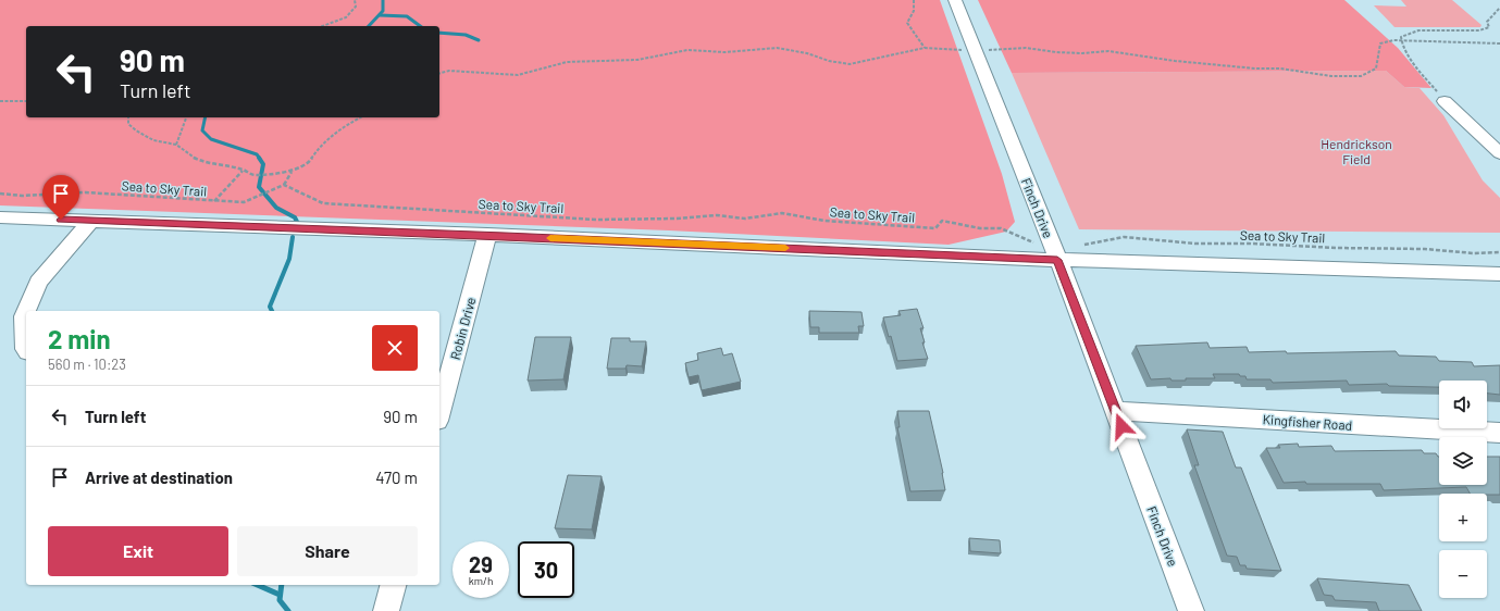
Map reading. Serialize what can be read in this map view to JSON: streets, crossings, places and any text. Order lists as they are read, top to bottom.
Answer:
{
  "streets": {
    "street": ["Finch Drive", "Robin Drive", "Kingfisher Road"],
    "path": ["Sea to Sky Trail"]
  },
  "crossings": [
    ["Finch Drive", "Kingfisher Road"]
  ],
  "parks": ["Hendrickson Field"],
  "page": {
    "turn": ["90 m", "Turn left"],
    "heading": ["2 min", "560 m · 10:23"],
    "map_buttons": ["+", "−"],
    "list": [
      {
        "name": "Turn left",
        "value": "90 m"
      },
      {
        "name": "Arrive at destination",
        "value": "470 m"
      }
    ],
    "buttons": ["Exit", "Share"],
    "speed": "29 km/h",
    "limit": "30"
  }
}
